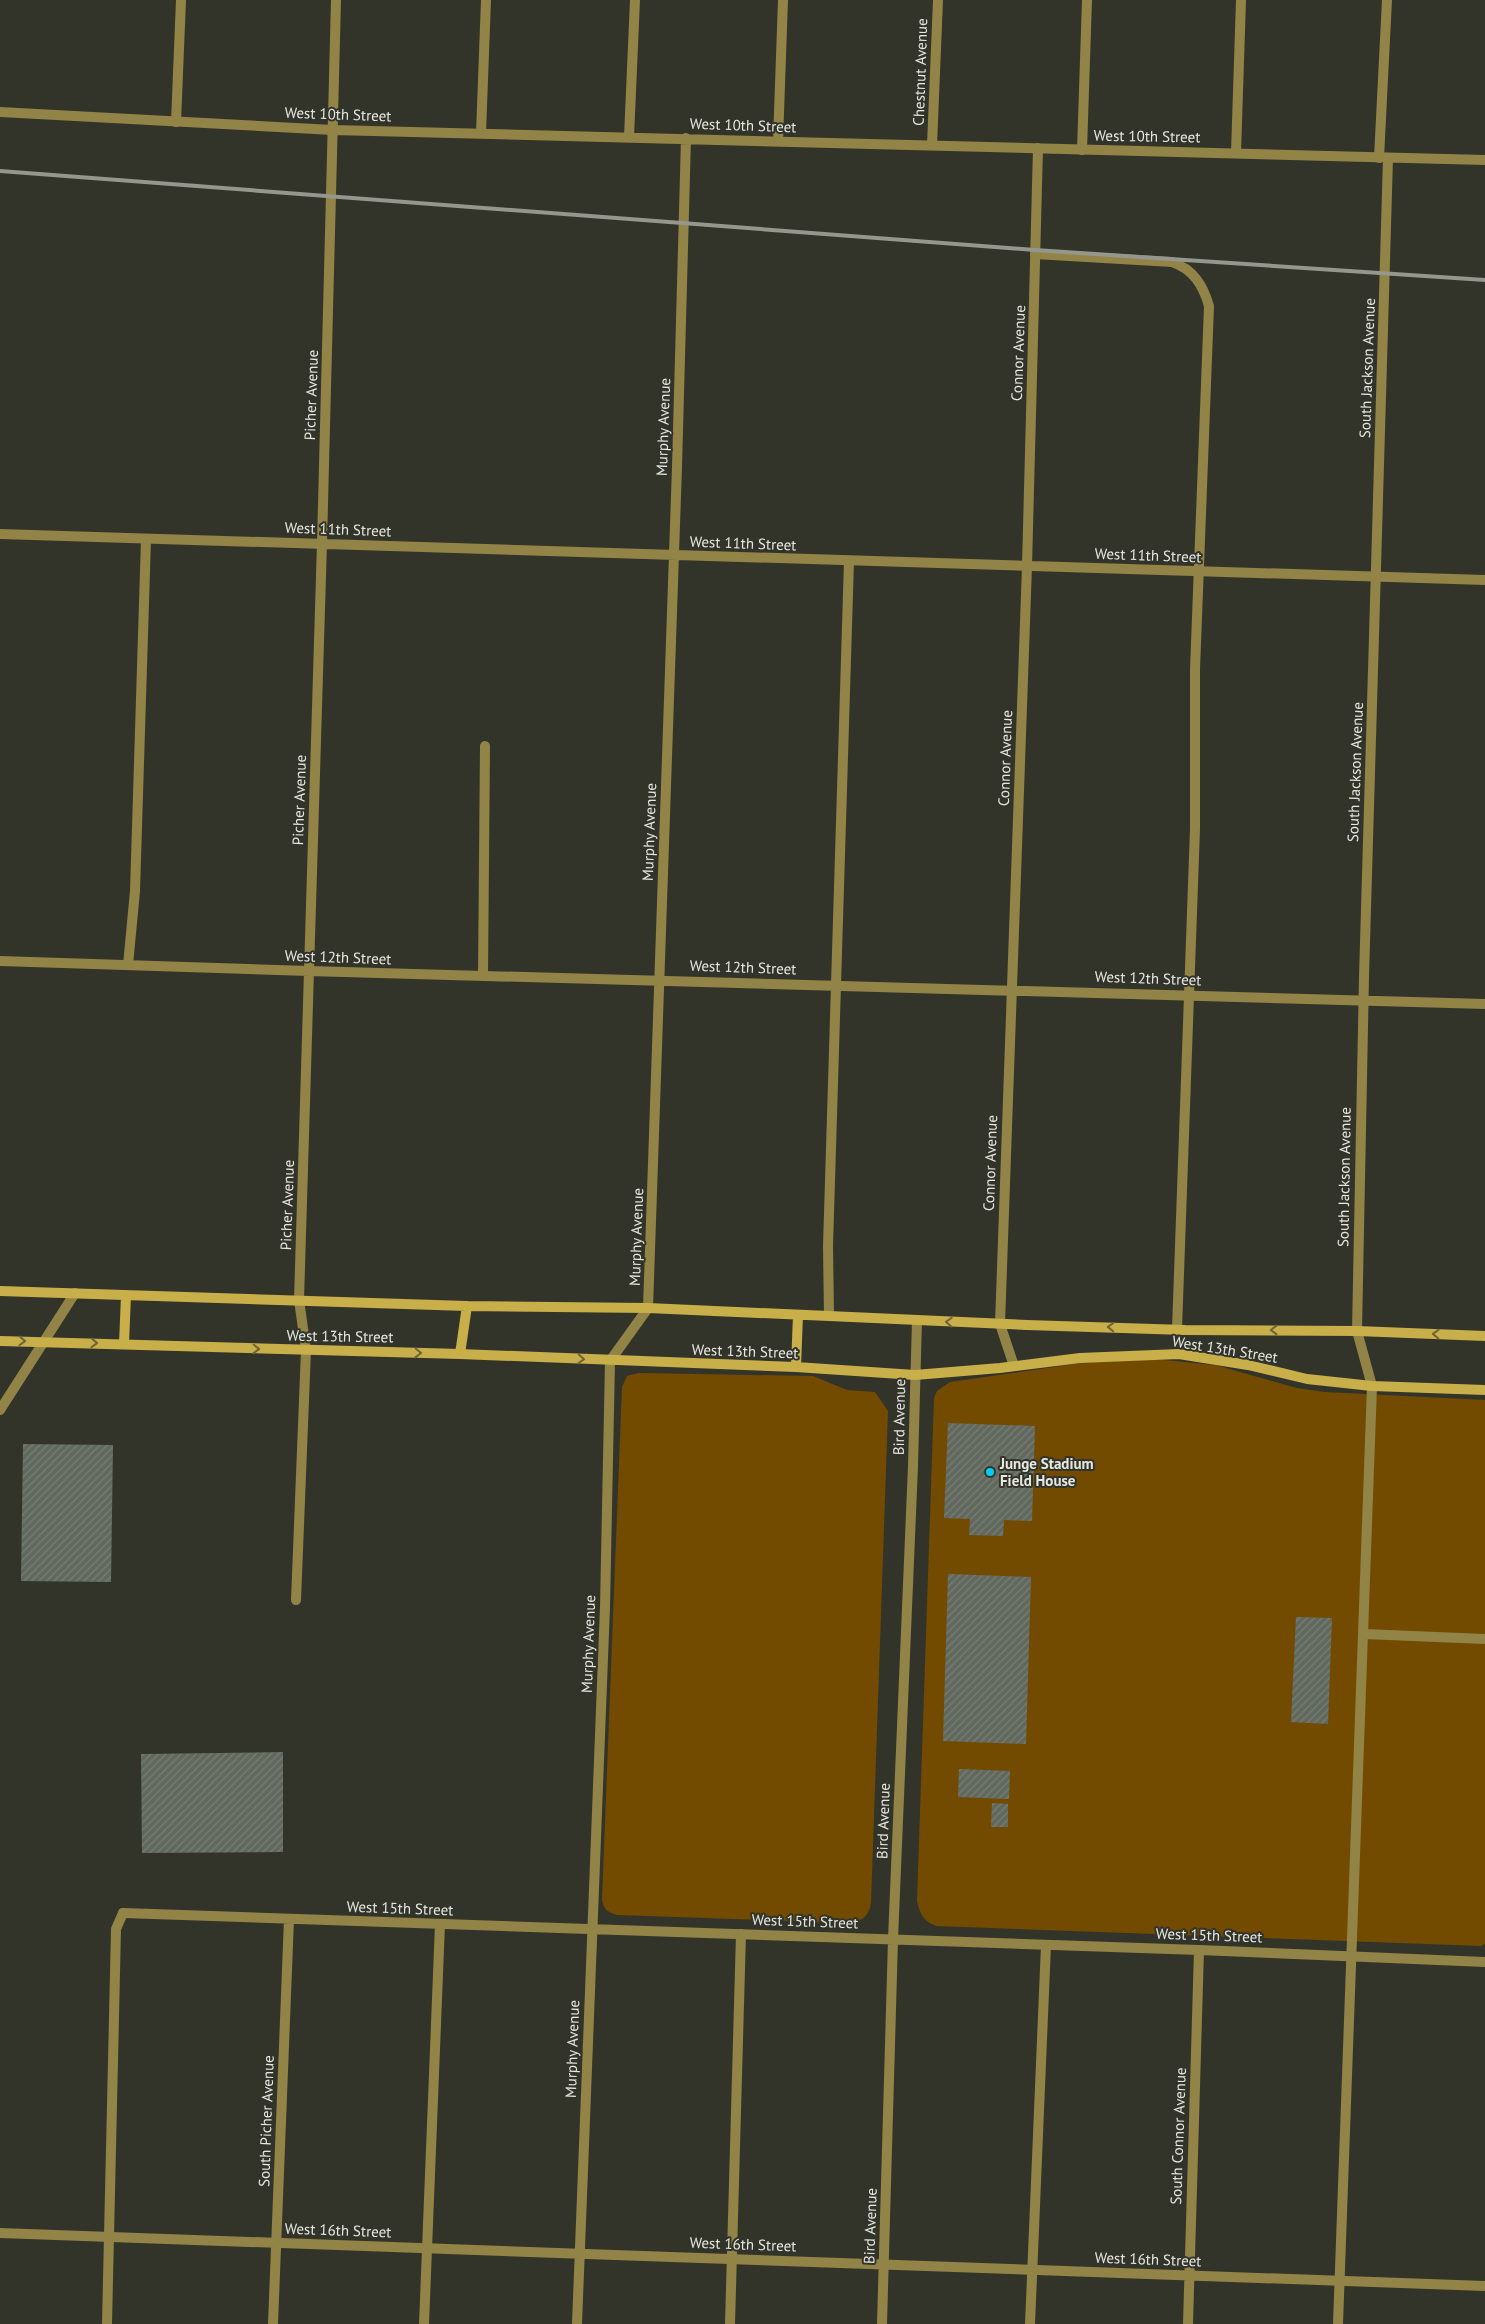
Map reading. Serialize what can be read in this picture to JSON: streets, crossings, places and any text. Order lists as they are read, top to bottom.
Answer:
{
  "streets": {
    "street": [
      "Chestnut Avenue",
      "West 10th Street",
      "Connor Avenue",
      "South Jackson Avenue",
      "Picher Avenue",
      "Murphy Avenue",
      "West 11th Street",
      "West 12th Street",
      "West 13th Street",
      "Bird Avenue",
      "West 15th Street",
      "South Picher Avenue",
      "South Connor Avenue",
      "West 16th Street"
    ]
  },
  "crossings": [
    ["Chestnut Avenue", "West 10th Street"],
    ["West 10th Street", "Connor Avenue"],
    ["West 10th Street", "South Jackson Avenue"],
    ["West 10th Street", "Picher Avenue"],
    ["West 10th Street", "Murphy Avenue"],
    ["Connor Avenue", "West 11th Street"],
    ["Connor Avenue", "West 12th Street"],
    ["Connor Avenue", "West 13th Street"],
    ["South Jackson Avenue", "West 11th Street"],
    ["South Jackson Avenue", "West 12th Street"],
    ["South Jackson Avenue", "West 13th Street"],
    ["South Jackson Avenue", "West 15th Street"],
    ["South Jackson Avenue", "West 16th Street"],
    ["Picher Avenue", "West 11th Street"],
    ["Picher Avenue", "West 12th Street"],
    ["Picher Avenue", "West 13th Street"],
    ["Murphy Avenue", "West 11th Street"],
    ["Murphy Avenue", "West 12th Street"],
    ["Murphy Avenue", "West 13th Street"],
    ["Murphy Avenue", "West 15th Street"],
    ["Murphy Avenue", "West 16th Street"],
    ["West 13th Street", "Bird Avenue"],
    ["Bird Avenue", "West 15th Street"],
    ["Bird Avenue", "West 16th Street"],
    ["West 15th Street", "South Picher Avenue"],
    ["West 15th Street", "South Connor Avenue"],
    ["West 15th Street", "West 16th Street"],
    ["South Picher Avenue", "West 16th Street"],
    ["South Connor Avenue", "West 16th Street"]
  ],
  "places": ["Junge Stadium Field House"]
}
